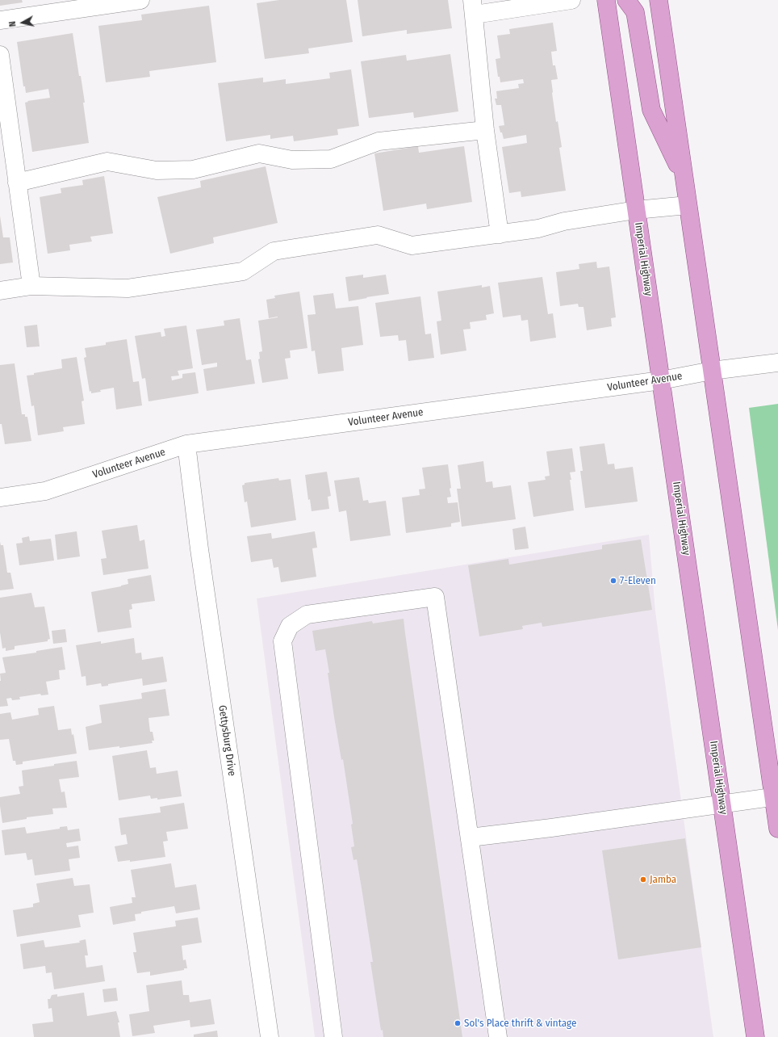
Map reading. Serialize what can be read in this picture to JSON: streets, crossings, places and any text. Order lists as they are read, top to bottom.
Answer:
{
  "streets": {
    "main road": ["Imperial Highway"],
    "street": ["Volunteer Avenue", "Gettysburg Drive"]
  },
  "crossings": [
    ["Imperial Highway", "Volunteer Avenue"],
    ["Volunteer Avenue", "Gettysburg Drive"]
  ],
  "places": ["7-Eleven", "Jamba", "Sol's Place thrift & vintage"],
  "north": "left"
}
